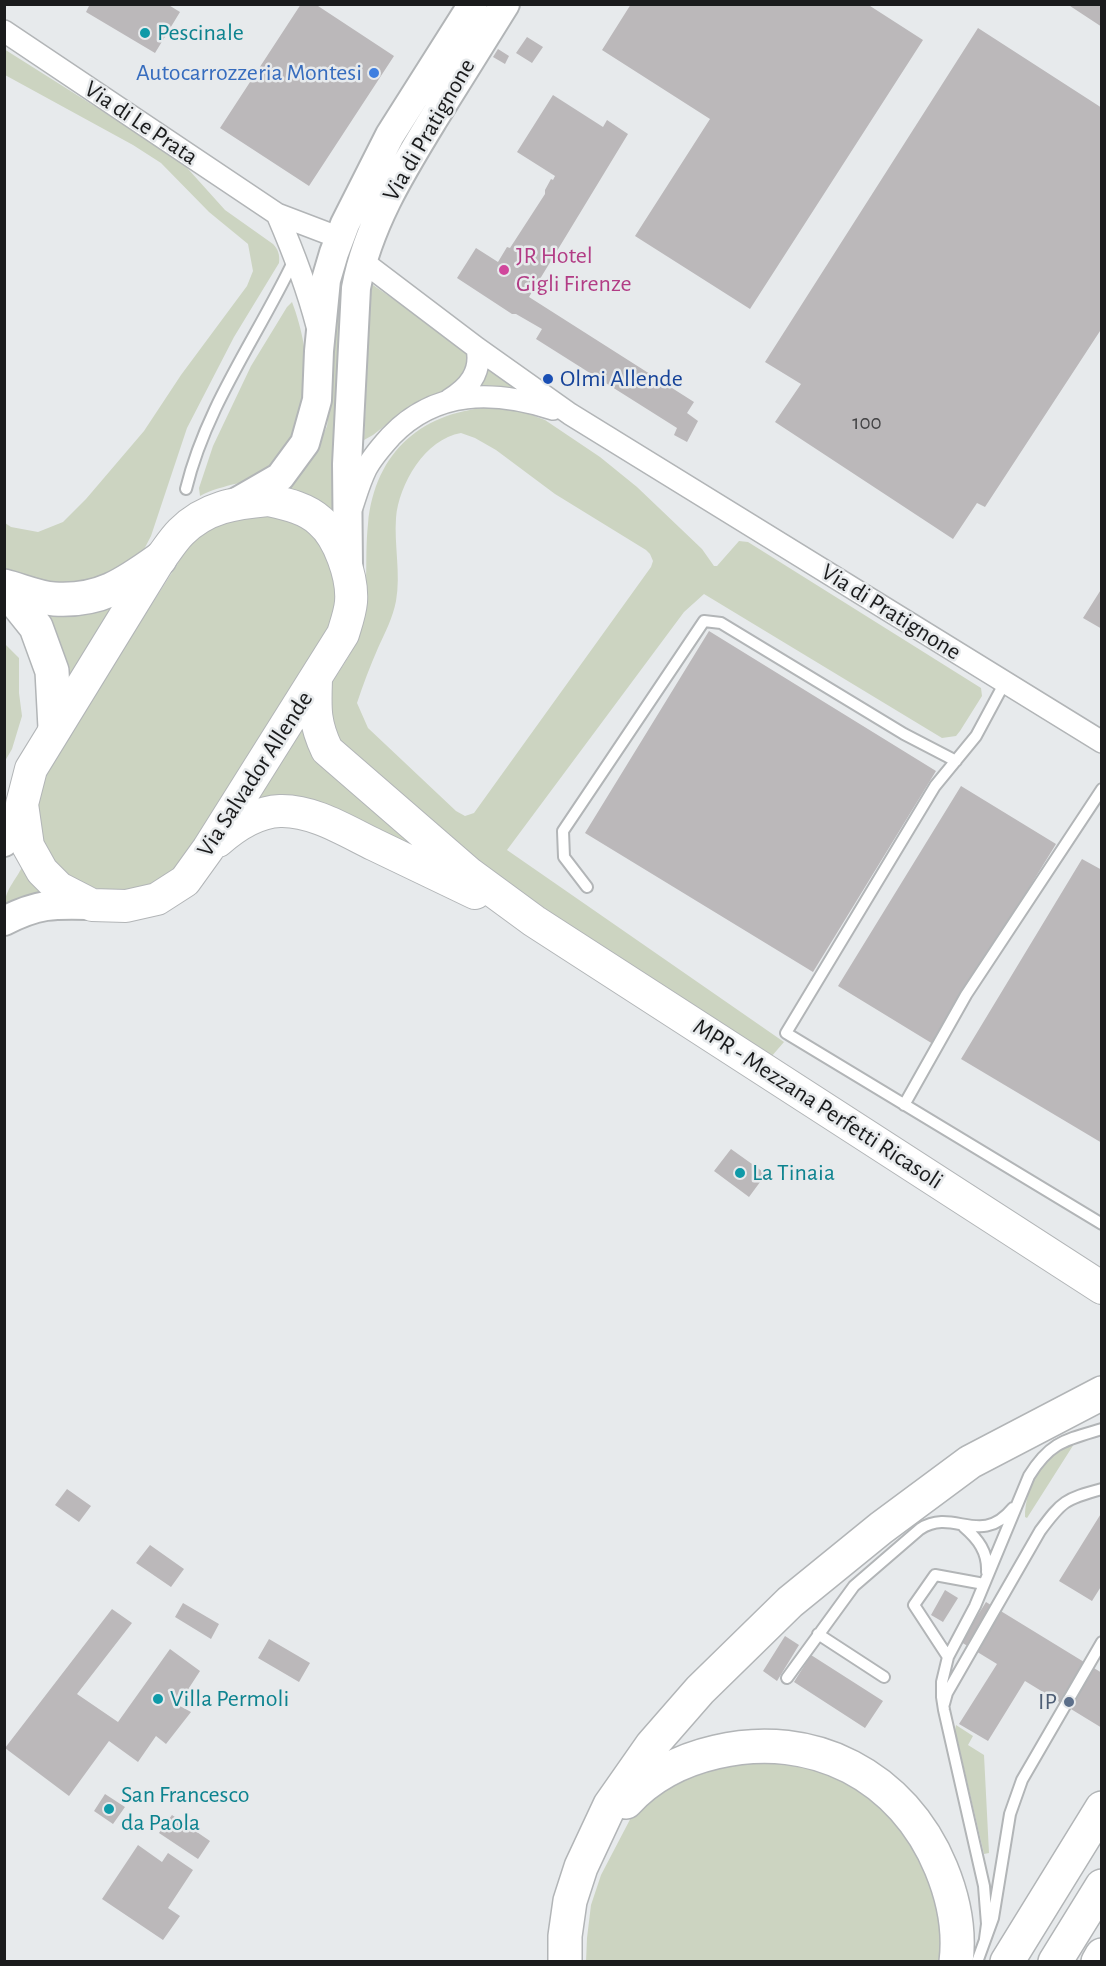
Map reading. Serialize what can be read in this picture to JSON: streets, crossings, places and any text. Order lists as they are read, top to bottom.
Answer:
{
  "streets": {
    "main road": ["Via di Pratignone", "Via Salvador Allende", "MPR - Mezzana Perfetti Ricasoli"],
    "street": ["Via di Le Prata"]
  },
  "crossings": [
    ["Via di Le Prata", "Via di Pratignone"],
    ["Via di Le Prata", "Via Salvador Allende"],
    ["Via di Pratignone", "Via Salvador Allende"],
    ["Via Salvador Allende", "MPR - Mezzana Perfetti Ricasoli"]
  ],
  "places": [
    "Pescinale",
    "Autocarrozzeria Montesi",
    "JR Hotel Gigli Firenze",
    "Olmi Allende",
    "La Tinaia",
    "Villa Permoli",
    "IP",
    "San Francesco da Paola"
  ],
  "house_numbers": ["100"]
}
